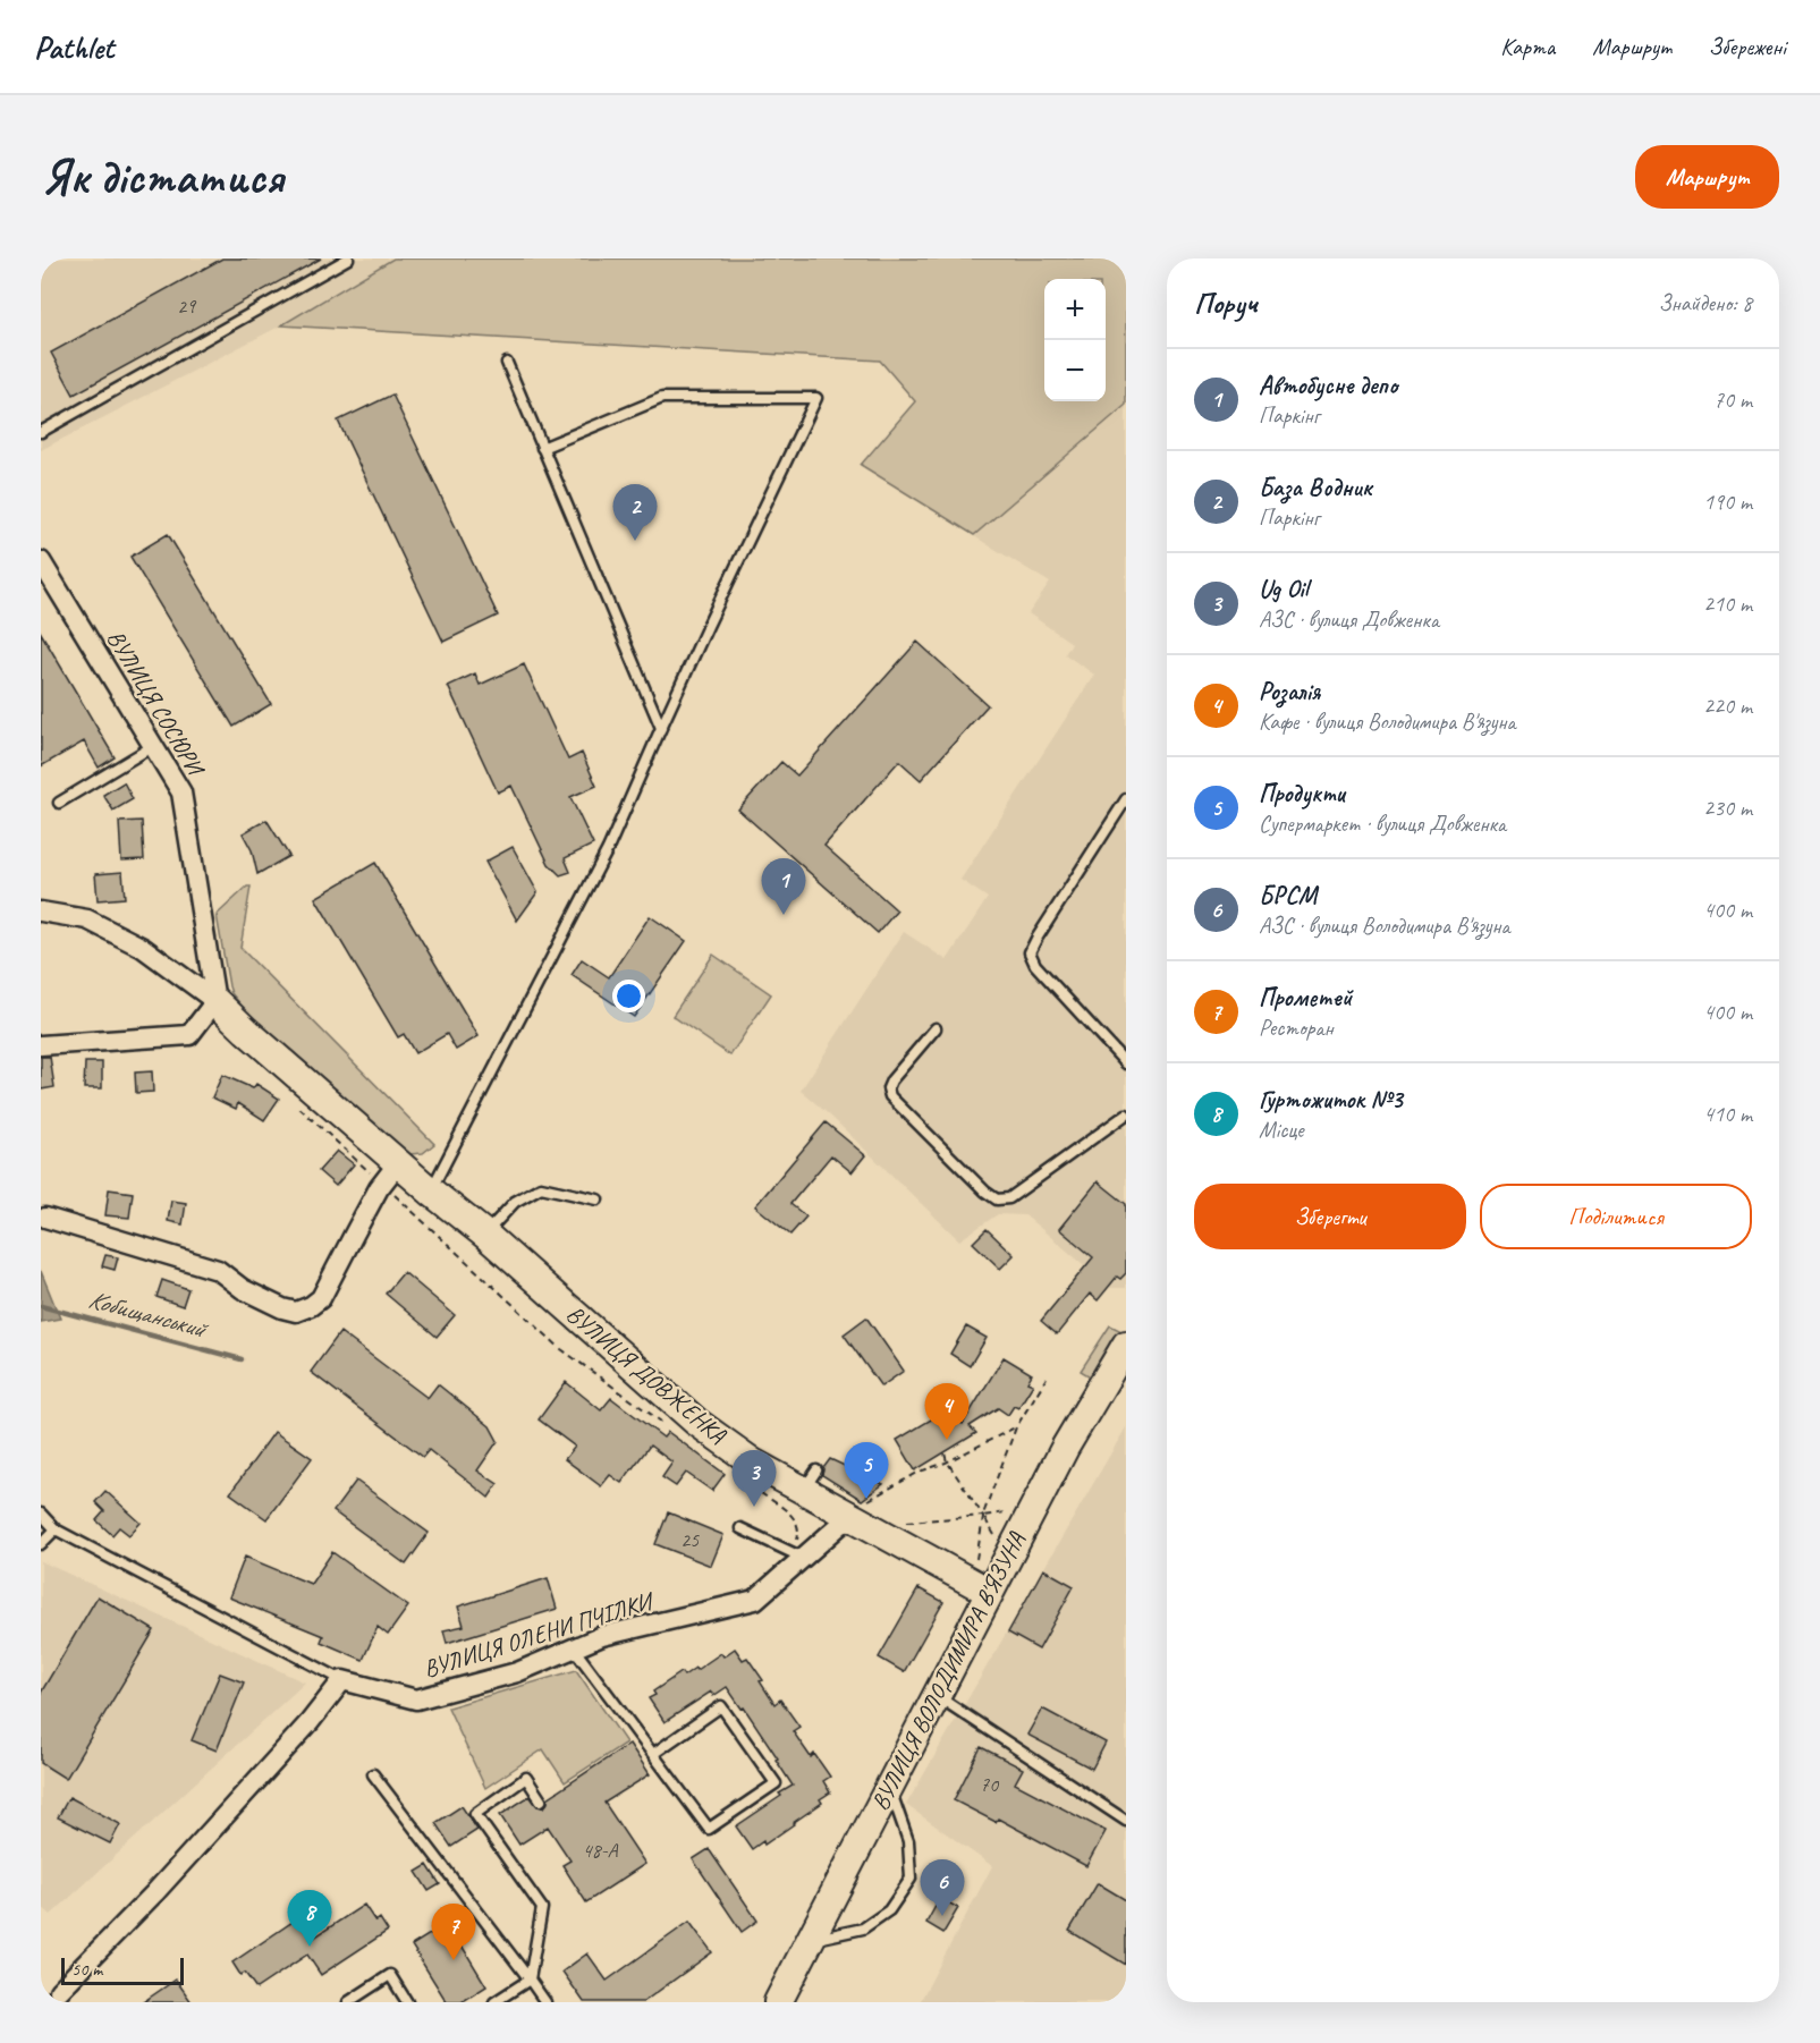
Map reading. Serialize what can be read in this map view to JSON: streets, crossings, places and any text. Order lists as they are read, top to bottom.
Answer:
{
  "streets": {
    "street": [
      "ВУЛИЦЯ СОСЮРИ",
      "ВУЛИЦЯ ДОВЖЕНКА",
      "ВУЛИЦЯ ОЛЕНИ ПЧІЛКИ",
      "ВУЛИЦЯ ВОЛОДИМИРА В'ЯЗУНА"
    ]
  },
  "crossings": [
    ["ВУЛИЦЯ СОСЮРИ", "ВУЛИЦЯ ДОВЖЕНКА"],
    ["ВУЛИЦЯ ДОВЖЕНКА", "ВУЛИЦЯ ОЛЕНИ ПЧІЛКИ"],
    ["ВУЛИЦЯ ДОВЖЕНКА", "ВУЛИЦЯ ВОЛОДИМИРА В'ЯЗУНА"]
  ],
  "water": ["Кобищанський"],
  "house_numbers": [
    "29",
    "25",
    "70",
    "48-А"
  ],
  "scale_bar": "50 m",
  "page": {
    "header": "Pathlet",
    "nav": ["Карта", "Маршрут", "Збережені"],
    "buttons": [
      "Маршрут",
      ["Зберегти", "Поділитися"]
    ],
    "title": "Як дістатися",
    "heading": ["Поруч", "Знайдено: 8"],
    "map_buttons": ["+", "−"],
    "list": [
      {
        "mark": "1",
        "name": "Автобусне депо",
        "note": "Паркінг",
        "value": "70 m"
      },
      {
        "mark": "2",
        "name": "База Водник",
        "note": "Паркінг",
        "value": "190 m"
      },
      {
        "mark": "3",
        "name": "Ug Oil",
        "note": "АЗС · вулиця Довженка",
        "value": "210 m"
      },
      {
        "mark": "4",
        "name": "Розалія",
        "note": "Кафе · вулиця Володимира В'язуна",
        "value": "220 m"
      },
      {
        "mark": "5",
        "name": "Продукти",
        "note": "Супермаркет · вулиця Довженка",
        "value": "230 m"
      },
      {
        "mark": "6",
        "name": "БРСМ",
        "note": "АЗС · вулиця Володимира В'язуна",
        "value": "400 m"
      },
      {
        "mark": "7",
        "name": "Прометей",
        "note": "Ресторан",
        "value": "400 m"
      },
      {
        "mark": "8",
        "name": "Гуртожиток №3",
        "note": "Місце",
        "value": "410 m"
      }
    ],
    "pins": [
      "2",
      "1",
      "4",
      "5",
      "3",
      "6",
      "8",
      "7"
    ],
    "scale": "50 m"
  }
}
